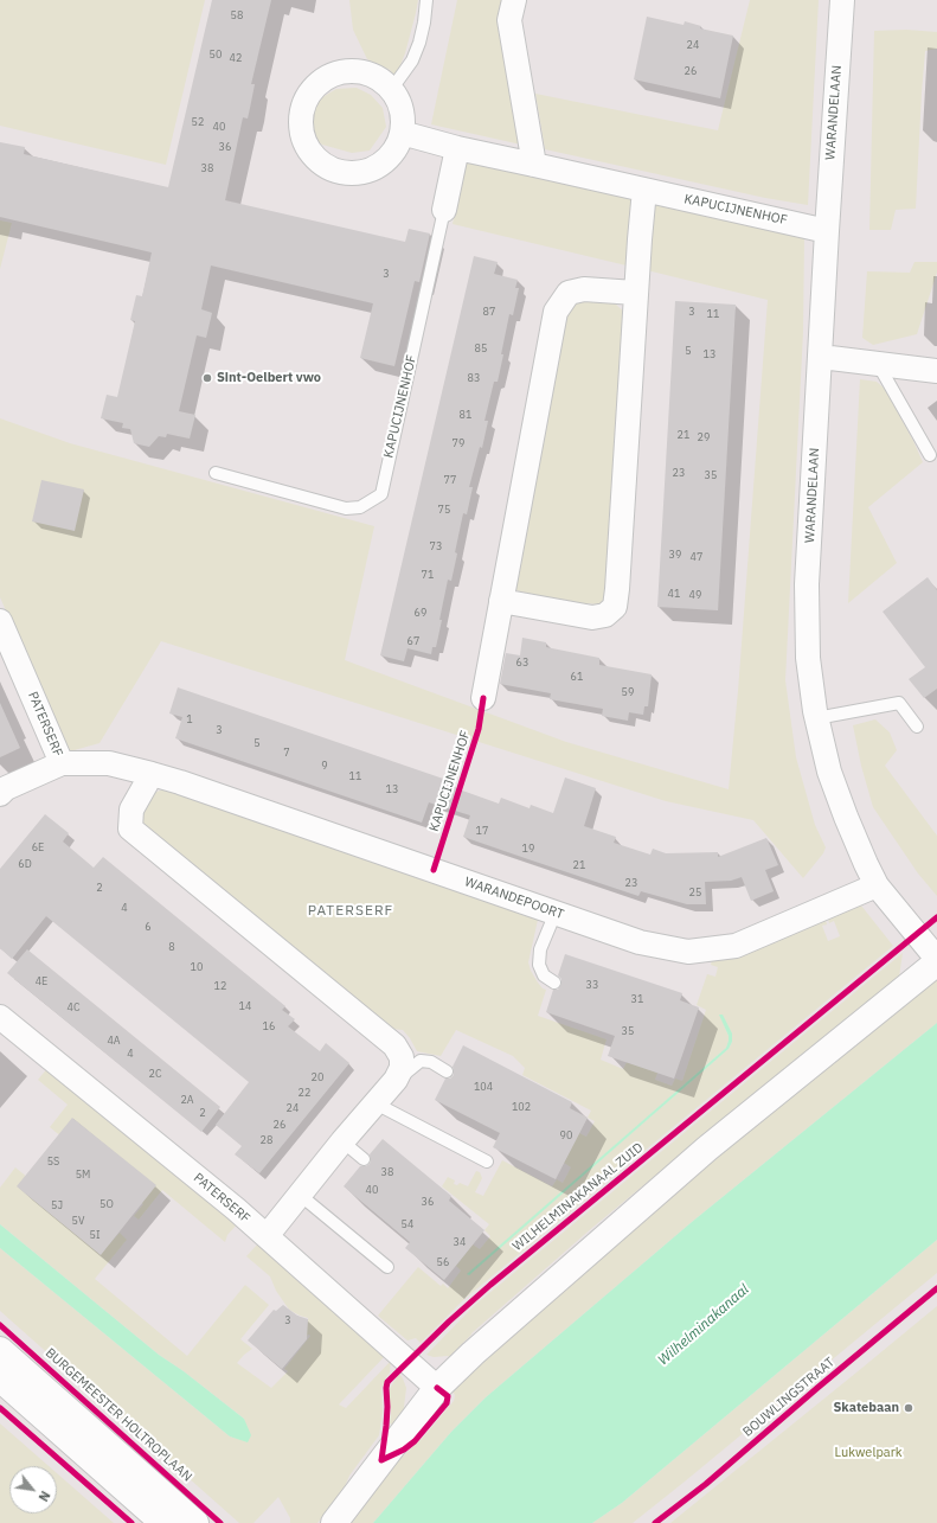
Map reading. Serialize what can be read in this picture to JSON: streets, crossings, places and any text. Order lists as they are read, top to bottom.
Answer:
{
  "streets": {
    "street": [
      "WARANDELAAN",
      "KAPUCIJNENHOF",
      "PATERSERF",
      "WARANDEPOORT"
    ],
    "cycle path": ["WILHELMINAKANAAL ZUID", "BOUWLINGSTRAAT", "BURGEMEESTER HOLTROPLAAN"]
  },
  "crossings": [
    ["WARANDELAAN", "KAPUCIJNENHOF"],
    ["WARANDELAAN", "WARANDEPOORT"],
    ["PATERSERF", "WARANDEPOORT"]
  ],
  "districts": ["PATERSERF"],
  "water": ["Wilhelminakanaal"],
  "parks": ["Lukwelpark"],
  "places": ["Sint-Oelbert vwo", "Skatebaan"],
  "house_numbers": [
    "58",
    "24",
    "50",
    "42",
    "26",
    "52",
    "40",
    "36",
    "38",
    "3",
    "87",
    "3",
    "11",
    "85",
    "5",
    "13",
    "83",
    "81",
    "21",
    "29",
    "79",
    "23",
    "35",
    "77",
    "75",
    "73",
    "39",
    "47",
    "71",
    "41",
    "49",
    "69",
    "67",
    "63",
    "61",
    "59",
    "1",
    "3",
    "5",
    "7",
    "9",
    "11",
    "13",
    "17",
    "6E",
    "19",
    "6D",
    "21",
    "23",
    "2",
    "25",
    "4",
    "6",
    "8",
    "10",
    "4E",
    "33",
    "12",
    "31",
    "14",
    "4C",
    "16",
    "35",
    "4A",
    "4",
    "2C",
    "20",
    "104",
    "22",
    "2A",
    "102",
    "24",
    "2",
    "26",
    "90",
    "28",
    "5S",
    "38",
    "5M",
    "40",
    "36",
    "5O",
    "5J",
    "5V",
    "54",
    "5I",
    "34",
    "56",
    "3"
  ],
  "north": "bottom right"
}
